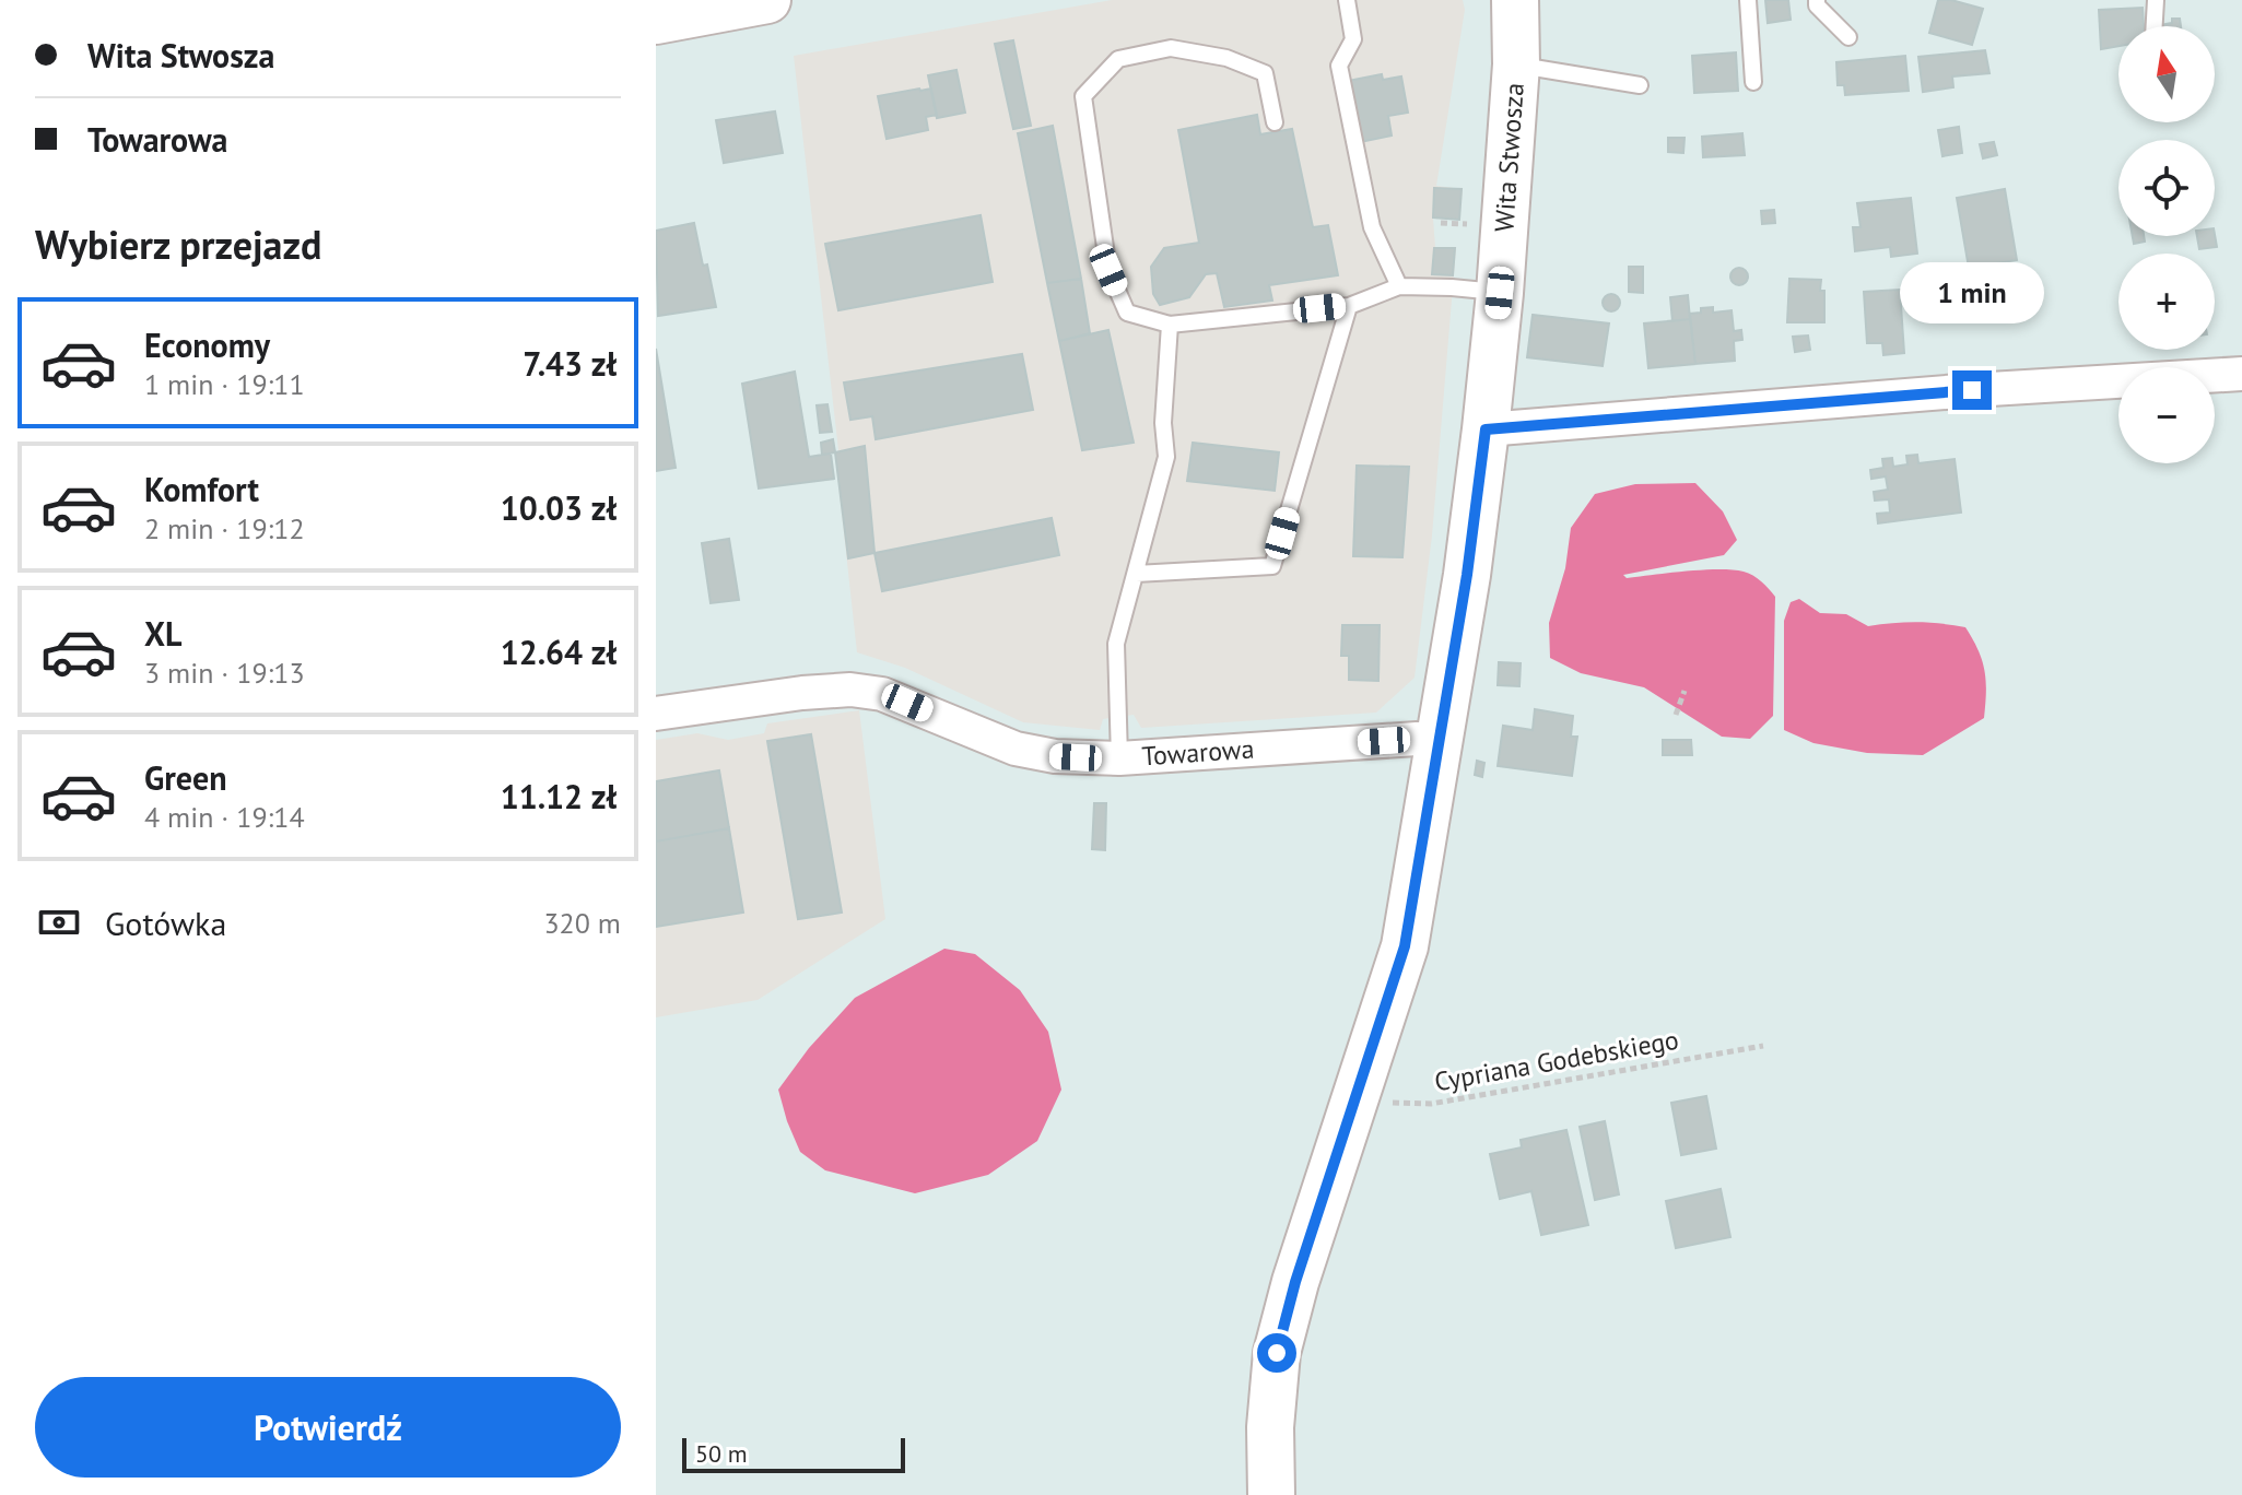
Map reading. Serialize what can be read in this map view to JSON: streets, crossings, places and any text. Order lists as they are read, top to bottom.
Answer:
{
  "streets": {
    "street": ["Wita Stwosza", "Towarowa"],
    "path": ["Cypriana Godebskiego"]
  },
  "crossings": [
    ["Wita Stwosza", "Towarowa"],
    ["Wita Stwosza", "Cypriana Godebskiego"]
  ],
  "scale_bar": "50 m",
  "north": "top",
  "page": {
    "banner": ["Wita Stwosza", "Towarowa"],
    "map_buttons": ["+", "−"],
    "heading": "Wybierz przejazd",
    "bubble": "1 min",
    "list": [
      {
        "name": "Economy",
        "note": "1 min · 19:11",
        "value": "7.43 zł"
      },
      {
        "name": "Komfort",
        "note": "2 min · 19:12",
        "value": "10.03 zł"
      },
      {
        "name": "XL",
        "note": "3 min · 19:13",
        "value": "12.64 zł"
      },
      {
        "name": "Green",
        "note": "4 min · 19:14",
        "value": "11.12 zł"
      }
    ],
    "pay": ["Gotówka", "320 m"],
    "buttons": "Potwierdź",
    "scale": "50 m"
  }
}
